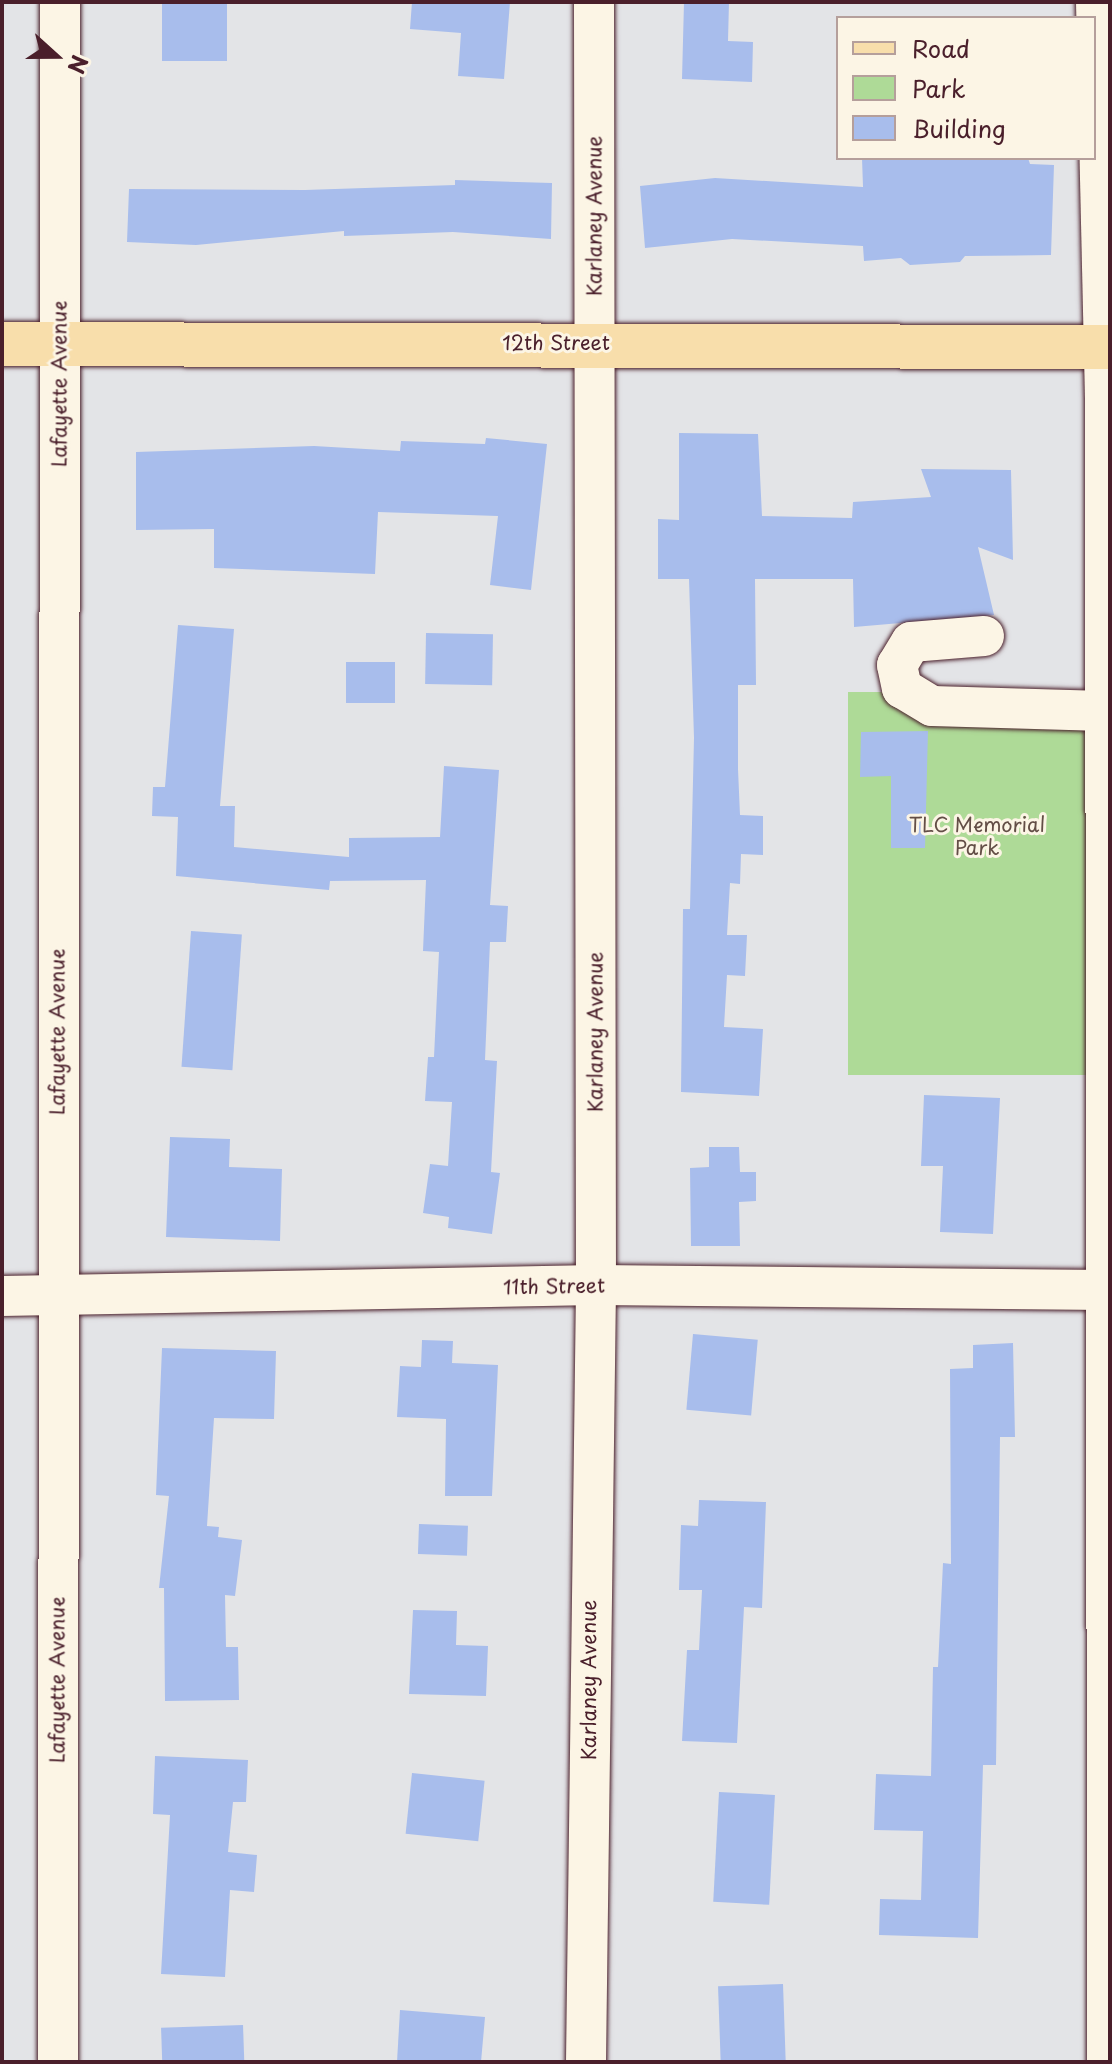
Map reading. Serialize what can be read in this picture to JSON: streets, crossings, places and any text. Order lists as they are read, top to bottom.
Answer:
{
  "streets": {
    "main road": ["12th Street"],
    "street": ["Karlaney Avenue", "Lafayette Avenue", "11th Street"]
  },
  "crossings": [
    ["Karlaney Avenue", "12th Street"],
    ["Karlaney Avenue", "11th Street"],
    ["12th Street", "Lafayette Avenue"],
    ["Lafayette Avenue", "11th Street"]
  ],
  "parks": ["TLC Memorial Park"],
  "legend": ["Road", "Park", "Building"],
  "north": "right"
}
